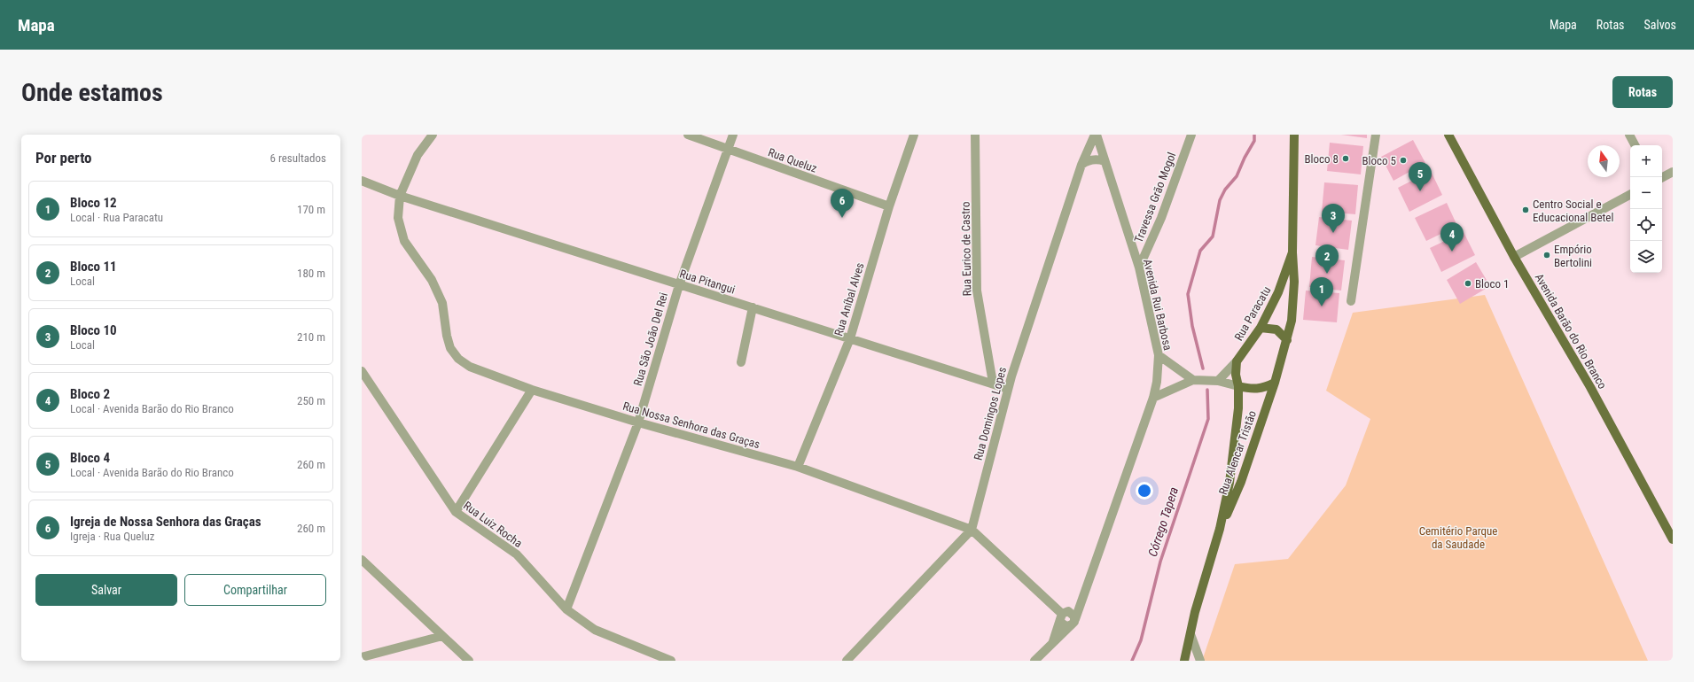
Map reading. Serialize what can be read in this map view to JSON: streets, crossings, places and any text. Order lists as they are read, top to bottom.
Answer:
{
  "streets": {
    "main road": ["Rua Paracatu", "Avenida Barão do Rio Branco", "Rua Alencar Tristão"],
    "street": [
      "Rua Queluz",
      "Travessa Grão Mogol",
      "Rua Eurico de Castro",
      "Rua Pitangui",
      "Rua Aníbal Alves",
      "Avenida Rui Barbosa",
      "Rua São João Del Rei",
      "Rua Domingos Lopes",
      "Rua Nossa Senhora das Graças",
      "Rua Luiz Rocha"
    ]
  },
  "crossings": [
    ["Rua Queluz", "Rua Aníbal Alves"],
    ["Rua Queluz", "Rua São João Del Rei"],
    ["Travessa Grão Mogol", "Avenida Rui Barbosa"],
    ["Rua Eurico de Castro", "Rua Pitangui"],
    ["Rua Pitangui", "Rua Aníbal Alves"],
    ["Rua Pitangui", "Rua São João Del Rei"],
    ["Rua Pitangui", "Rua Domingos Lopes"],
    ["Rua Pitangui", "Rua Nossa Senhora das Graças"],
    ["Rua Aníbal Alves", "Rua Nossa Senhora das Graças"],
    ["Avenida Rui Barbosa", "Rua Domingos Lopes"],
    ["Avenida Rui Barbosa", "Rua Nossa Senhora das Graças"],
    ["Rua Paracatu", "Rua Alencar Tristão"],
    ["Rua São João Del Rei", "Rua Nossa Senhora das Graças"],
    ["Rua São João Del Rei", "Rua Luiz Rocha"],
    ["Rua Domingos Lopes", "Rua Nossa Senhora das Graças"]
  ],
  "water": ["Córrego Tapera"],
  "parks": ["Cemitério Parque da Saudade"],
  "places": [
    "Bloco 8",
    "Bloco 5",
    "Centro Social e Educacional Betel",
    "Empório Bertolini",
    "Bloco 1"
  ],
  "north": "top",
  "page": {
    "header": "Mapa",
    "nav": ["Mapa", "Rotas", "Salvos"],
    "buttons": [
      "Rotas",
      ["Salvar", "Compartilhar"]
    ],
    "title": "Onde estamos",
    "heading": ["Por perto", "6 resultados"],
    "map_buttons": ["+", "−"],
    "pins": [
      "5",
      "6",
      "3",
      "4",
      "2",
      "1"
    ],
    "list": [
      {
        "mark": "1",
        "name": "Bloco 12",
        "note": "Local · Rua Paracatu",
        "value": "170 m"
      },
      {
        "mark": "2",
        "name": "Bloco 11",
        "note": "Local",
        "value": "180 m"
      },
      {
        "mark": "3",
        "name": "Bloco 10",
        "note": "Local",
        "value": "210 m"
      },
      {
        "mark": "4",
        "name": "Bloco 2",
        "note": "Local · Avenida Barão do Rio Branco",
        "value": "250 m"
      },
      {
        "mark": "5",
        "name": "Bloco 4",
        "note": "Local · Avenida Barão do Rio Branco",
        "value": "260 m"
      },
      {
        "mark": "6",
        "name": "Igreja de Nossa Senhora das Graças",
        "note": "Igreja · Rua Queluz",
        "value": "260 m"
      }
    ]
  }
}
